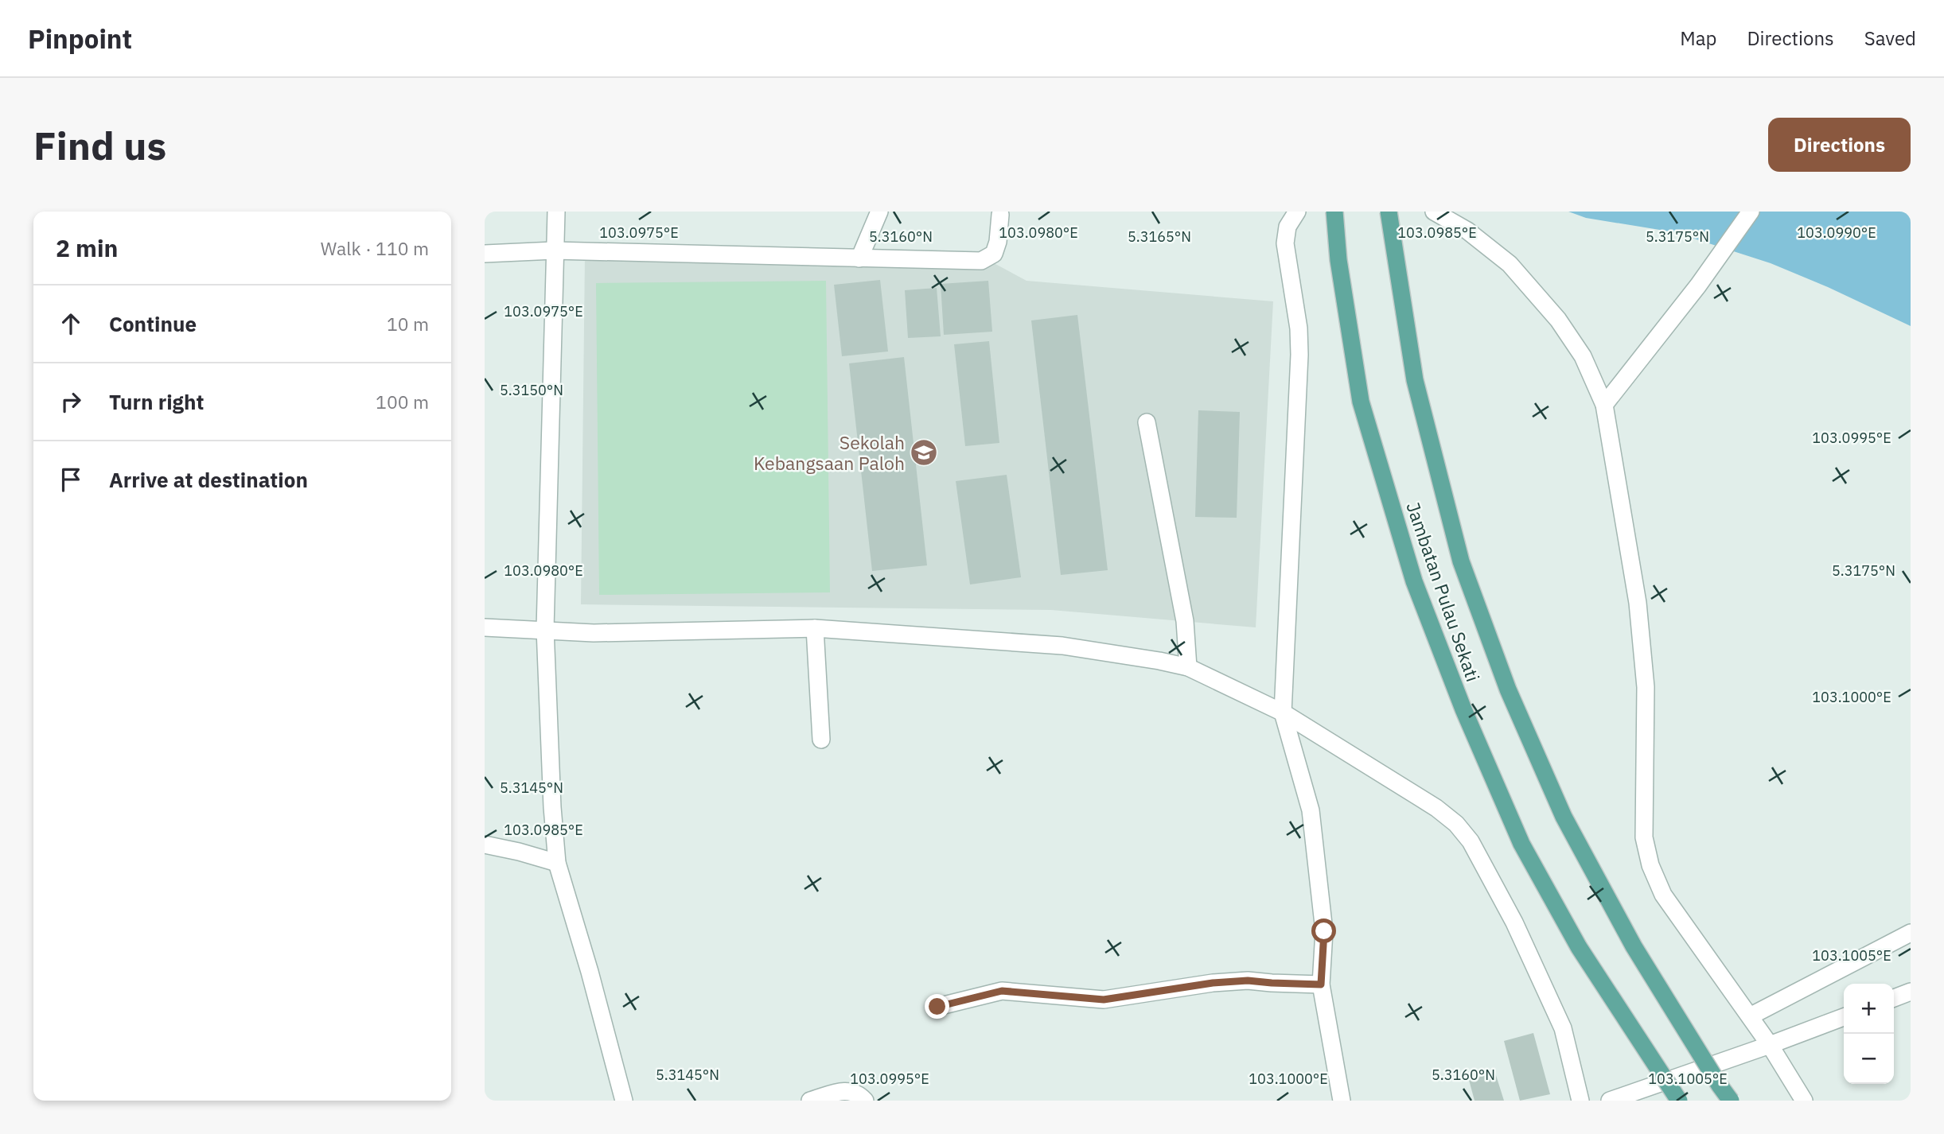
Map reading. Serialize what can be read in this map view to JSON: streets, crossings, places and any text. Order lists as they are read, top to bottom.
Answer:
{
  "streets": {
    "main road": ["Jambatan Pulau Sekati"]
  },
  "places": {
    "school or university": ["Sekolah Kebangsaan Paloh"]
  },
  "page": {
    "header": "Pinpoint",
    "nav": ["Map", "Directions", "Saved"],
    "buttons": "Directions",
    "title": "Find us",
    "heading": ["2 min", "Walk · 110 m"],
    "list": [
      ["Continue", "10 m"],
      ["Turn right", "100 m"],
      "Arrive at destination"
    ],
    "map_buttons": ["+", "−"]
  },
  "coordinates": [
    "103.0975°E",
    "103.0985°E",
    "103.0990°E",
    "103.0980°E",
    "5.3165°N",
    "5.3160°N",
    "5.3175°N",
    "5.3150°N",
    "103.0995°E",
    "103.1000°E",
    "5.3145°N",
    "103.1005°E"
  ]
}
